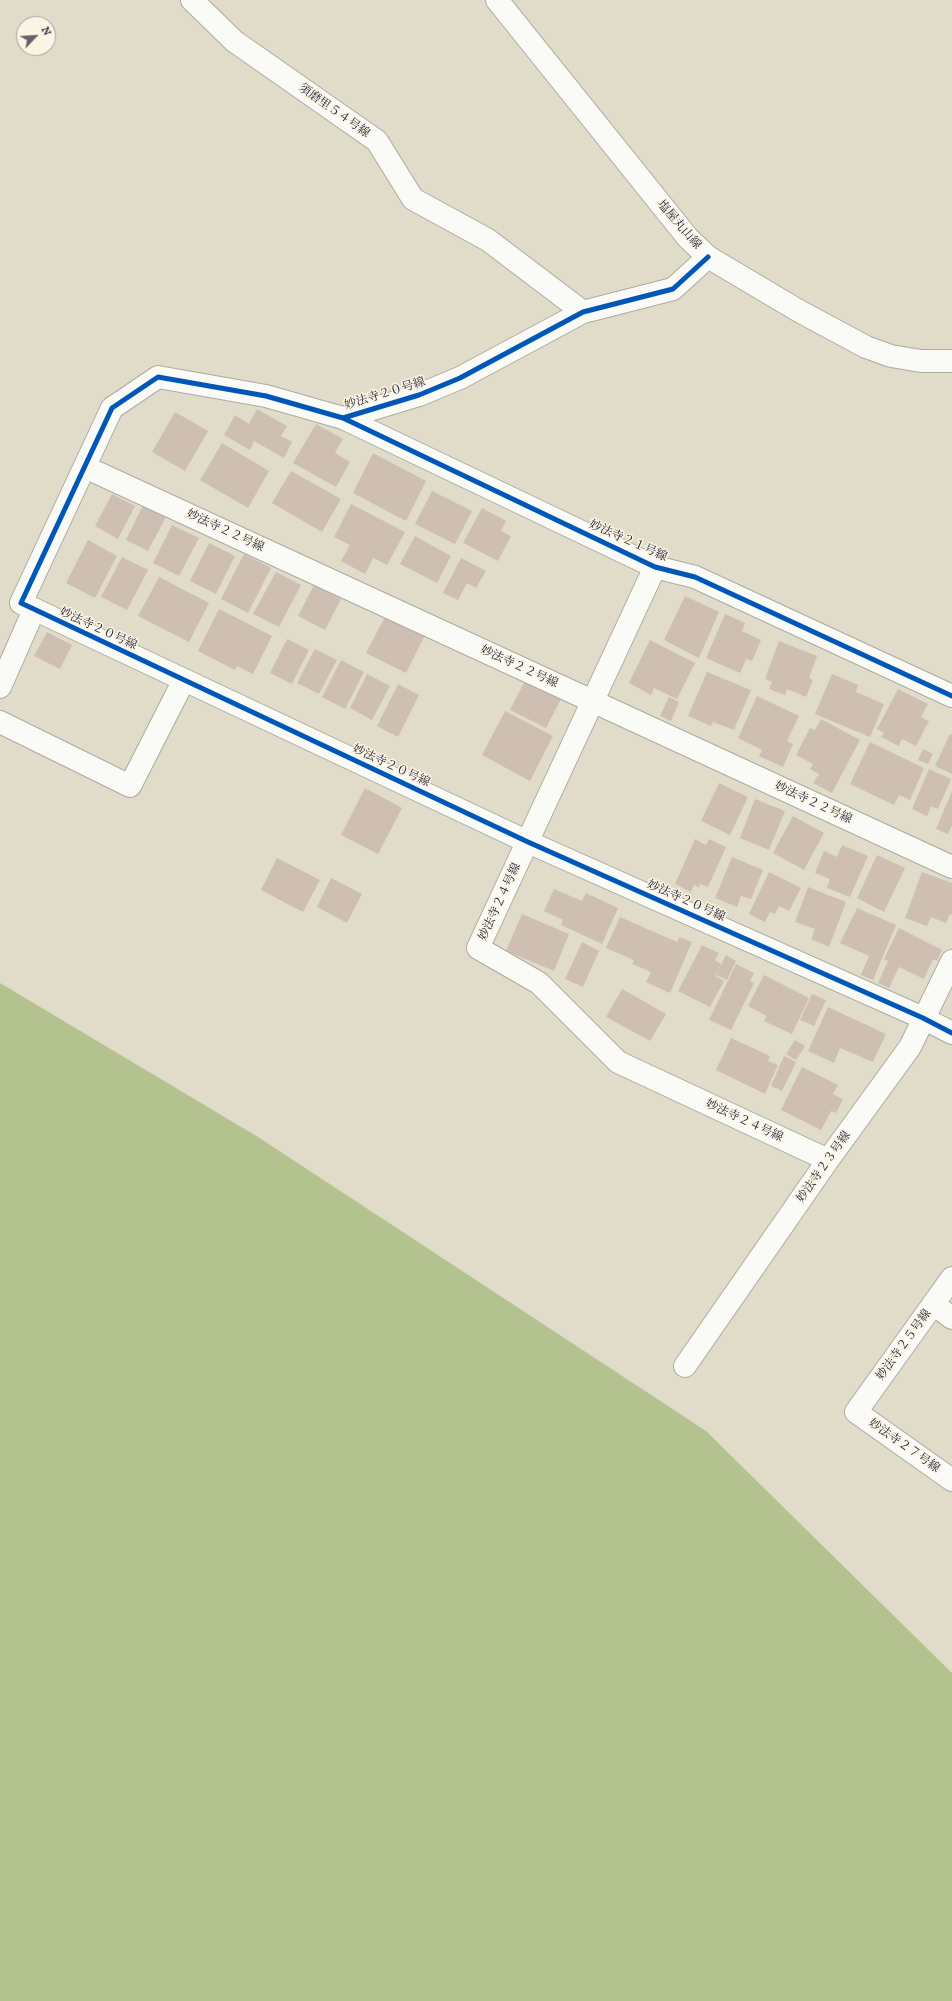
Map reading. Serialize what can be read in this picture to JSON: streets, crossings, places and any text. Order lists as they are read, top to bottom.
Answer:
{
  "streets": {
    "street": [
      "須磨里５４号線",
      "塩屋丸山線",
      "妙法寺２０号線",
      "妙法寺２２号線",
      "妙法寺２１号線",
      "妙法寺２４号線",
      "妙法寺２３号線",
      "妙法寺２５号線",
      "妙法寺２７号線"
    ]
  },
  "crossings": [
    ["須磨里５４号線", "妙法寺２０号線"],
    ["塩屋丸山線", "妙法寺２０号線"],
    ["妙法寺２０号線", "妙法寺２２号線"],
    ["妙法寺２０号線", "妙法寺２１号線"],
    ["妙法寺２０号線", "妙法寺２４号線"],
    ["妙法寺２０号線", "妙法寺２３号線"],
    ["妙法寺２２号線", "妙法寺２４号線"],
    ["妙法寺２１号線", "妙法寺２４号線"],
    ["妙法寺２４号線", "妙法寺２３号線"],
    ["妙法寺２５号線", "妙法寺２７号線"]
  ],
  "north": "top right"
}
